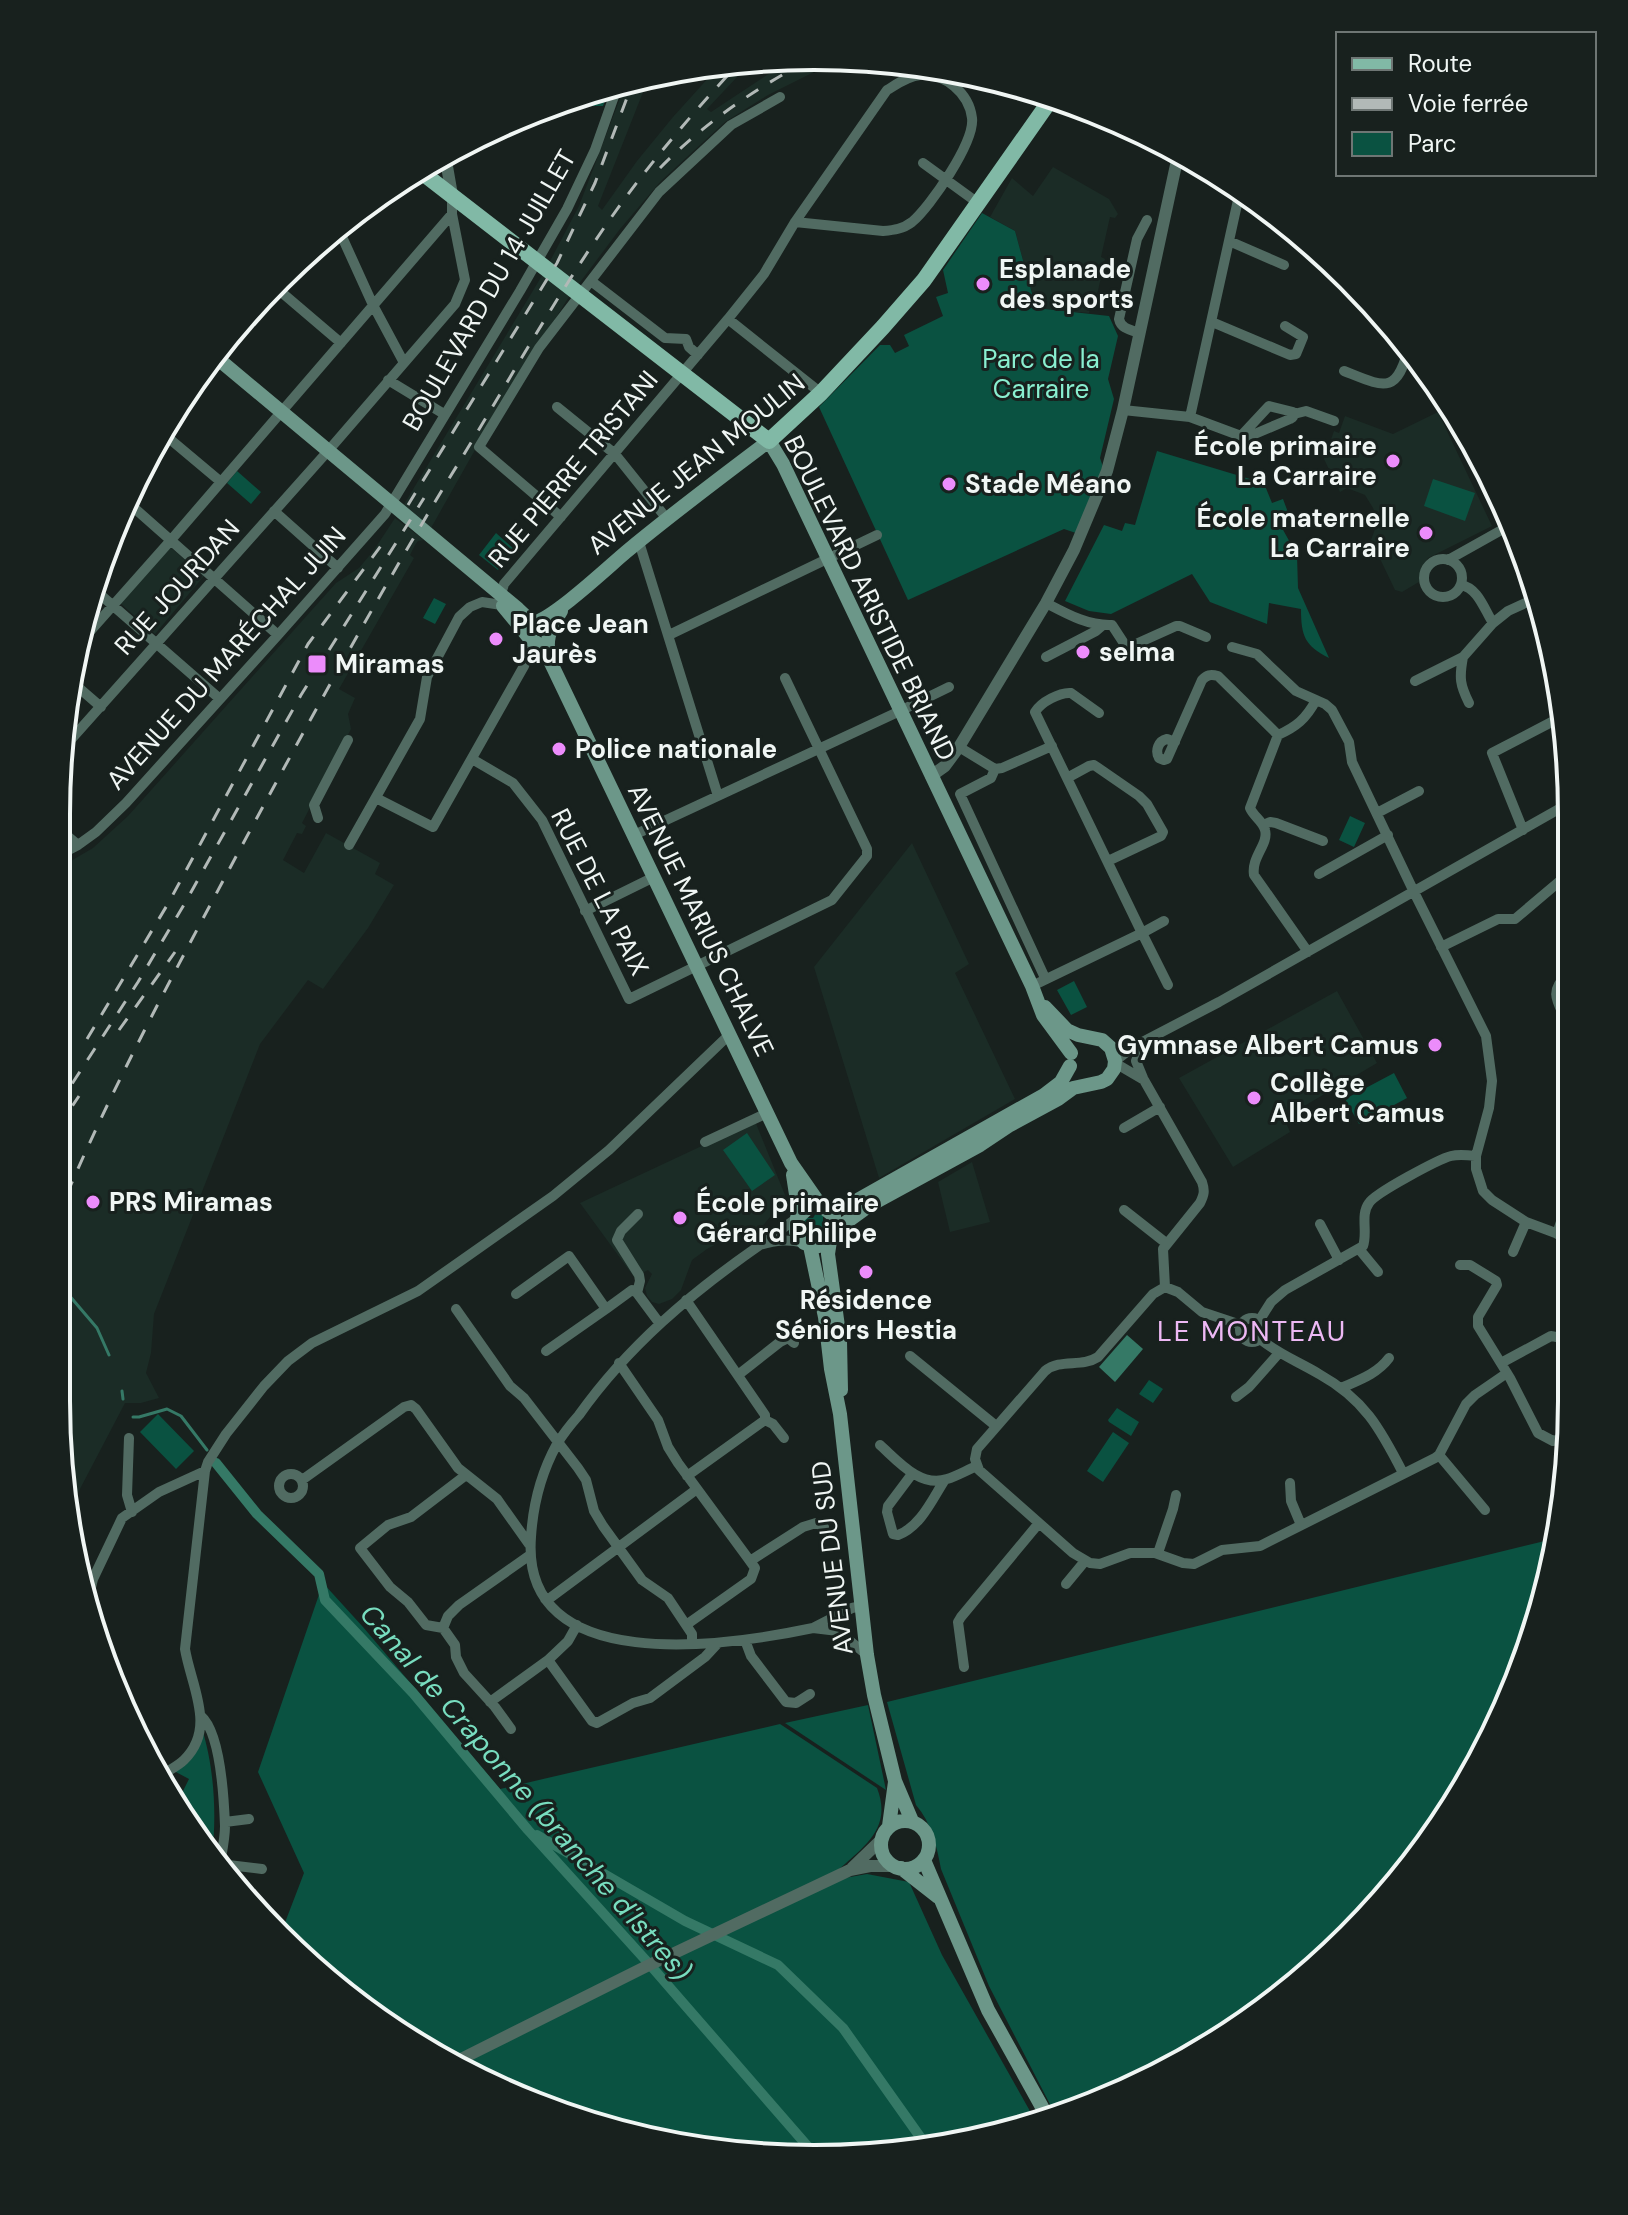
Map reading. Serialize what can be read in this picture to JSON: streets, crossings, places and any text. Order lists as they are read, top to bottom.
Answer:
{
  "streets": {
    "main road": [
      "AVENUE JEAN MOULIN",
      "BOULEVARD ARISTIDE BRIAND",
      "AVENUE MARIUS CHALVE",
      "AVENUE DU SUD"
    ],
    "street": [
      "BOULEVARD DU 14 JUILLET",
      "RUE PIERRE TRISTANI",
      "RUE JOURDAN",
      "AVENUE DU MARÉCHAL JUIN",
      "RUE DE LA PAIX"
    ]
  },
  "crossings": [
    ["BOULEVARD DU 14 JUILLET", "AVENUE DU MARÉCHAL JUIN"],
    ["AVENUE JEAN MOULIN", "BOULEVARD ARISTIDE BRIAND"],
    ["AVENUE JEAN MOULIN", "AVENUE MARIUS CHALVE"],
    ["RUE PIERRE TRISTANI", "BOULEVARD ARISTIDE BRIAND"],
    ["RUE JOURDAN", "BOULEVARD ARISTIDE BRIAND"],
    ["RUE DE LA PAIX", "AVENUE MARIUS CHALVE"],
    ["AVENUE MARIUS CHALVE", "AVENUE DU SUD"]
  ],
  "districts": ["LE MONTEAU"],
  "water": ["Canal de Craponne (branche d'Istres)"],
  "parks": ["Parc de la Carraire"],
  "places": {
    "other": [
      "Esplanade des sports",
      "École primaire La Carraire",
      "Stade Méano",
      "École maternelle La Carraire",
      "Place Jean Jaurès",
      "selma",
      "Police nationale",
      "Gymnase Albert Camus",
      "Collège Albert Camus",
      "PRS Miramas",
      "École primaire Gérard Philipe",
      "Résidence Séniors Hestia"
    ],
    "transit": ["Miramas"]
  },
  "legend": ["Route", "Voie ferrée", "Parc"]
}
